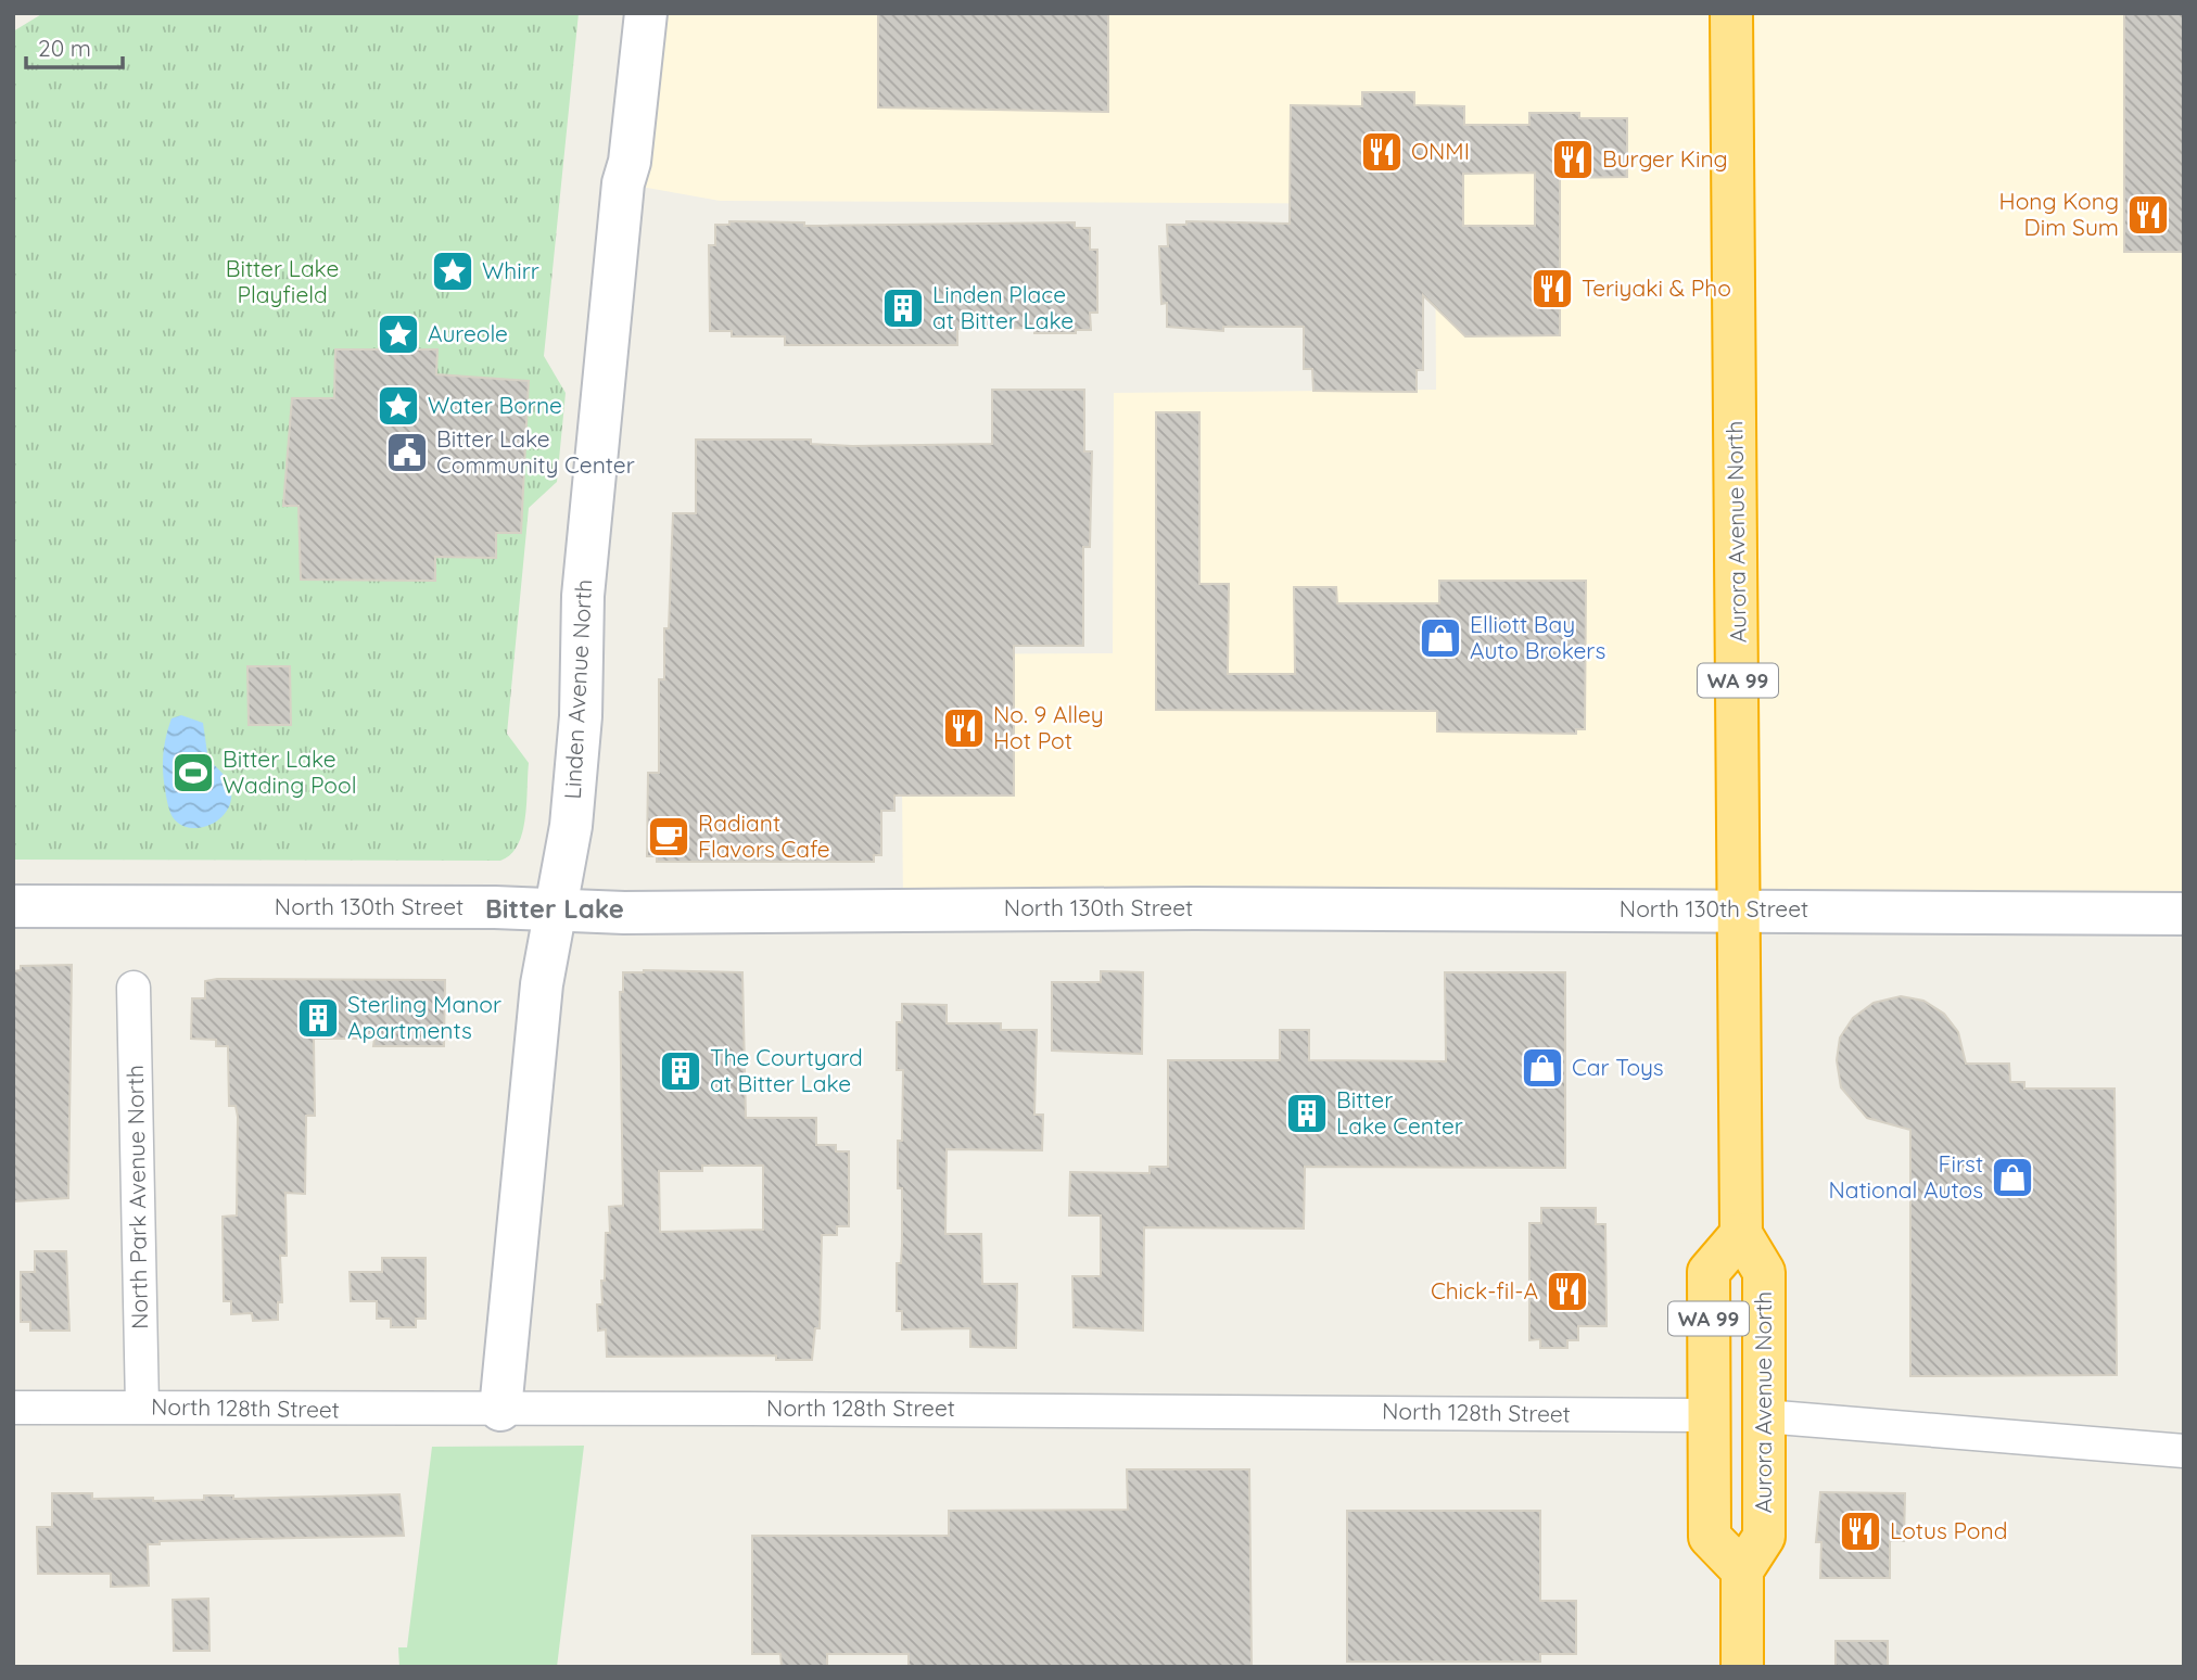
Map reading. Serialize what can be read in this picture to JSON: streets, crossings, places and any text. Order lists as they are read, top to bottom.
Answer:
{
  "streets": {
    "highway": ["Aurora Avenue North", "WA 99"],
    "main road": ["Linden Avenue North", "North 130th Street"],
    "street": ["North Park Avenue North", "North 128th Street"]
  },
  "crossings": [
    ["Aurora Avenue North", "WA 99"],
    ["Aurora Avenue North", "North 130th Street"],
    ["WA 99", "North 128th Street"],
    ["Linden Avenue North", "North 130th Street"],
    ["Linden Avenue North", "North 128th Street"],
    ["North Park Avenue North", "North 128th Street"]
  ],
  "districts": ["Bitter Lake"],
  "parks": ["Bitter Lake Playfield"],
  "places": {
    "restaurant": [
      "ONMI",
      "Burger King",
      "Hong Kong Dim Sum",
      "Teriyaki & Pho",
      "No. 9 Alley Hot Pot",
      "Chick-fil-A",
      "Lotus Pond"
    ],
    "place": ["Whirr", "Aureole", "Water Borne"],
    "building": [
      "Linden Place at Bitter Lake",
      "Sterling Manor Apartments",
      "The Courtyard at Bitter Lake",
      "Bitter Lake Center"
    ],
    "public building": ["Bitter Lake Community Center"],
    "shop": ["Elliott Bay Auto Brokers", "Car Toys", "First National Autos"],
    "sports": ["Bitter Lake Wading Pool"],
    "cafe": ["Radiant Flavors Cafe"]
  },
  "scale_bar": "20 m"
}
